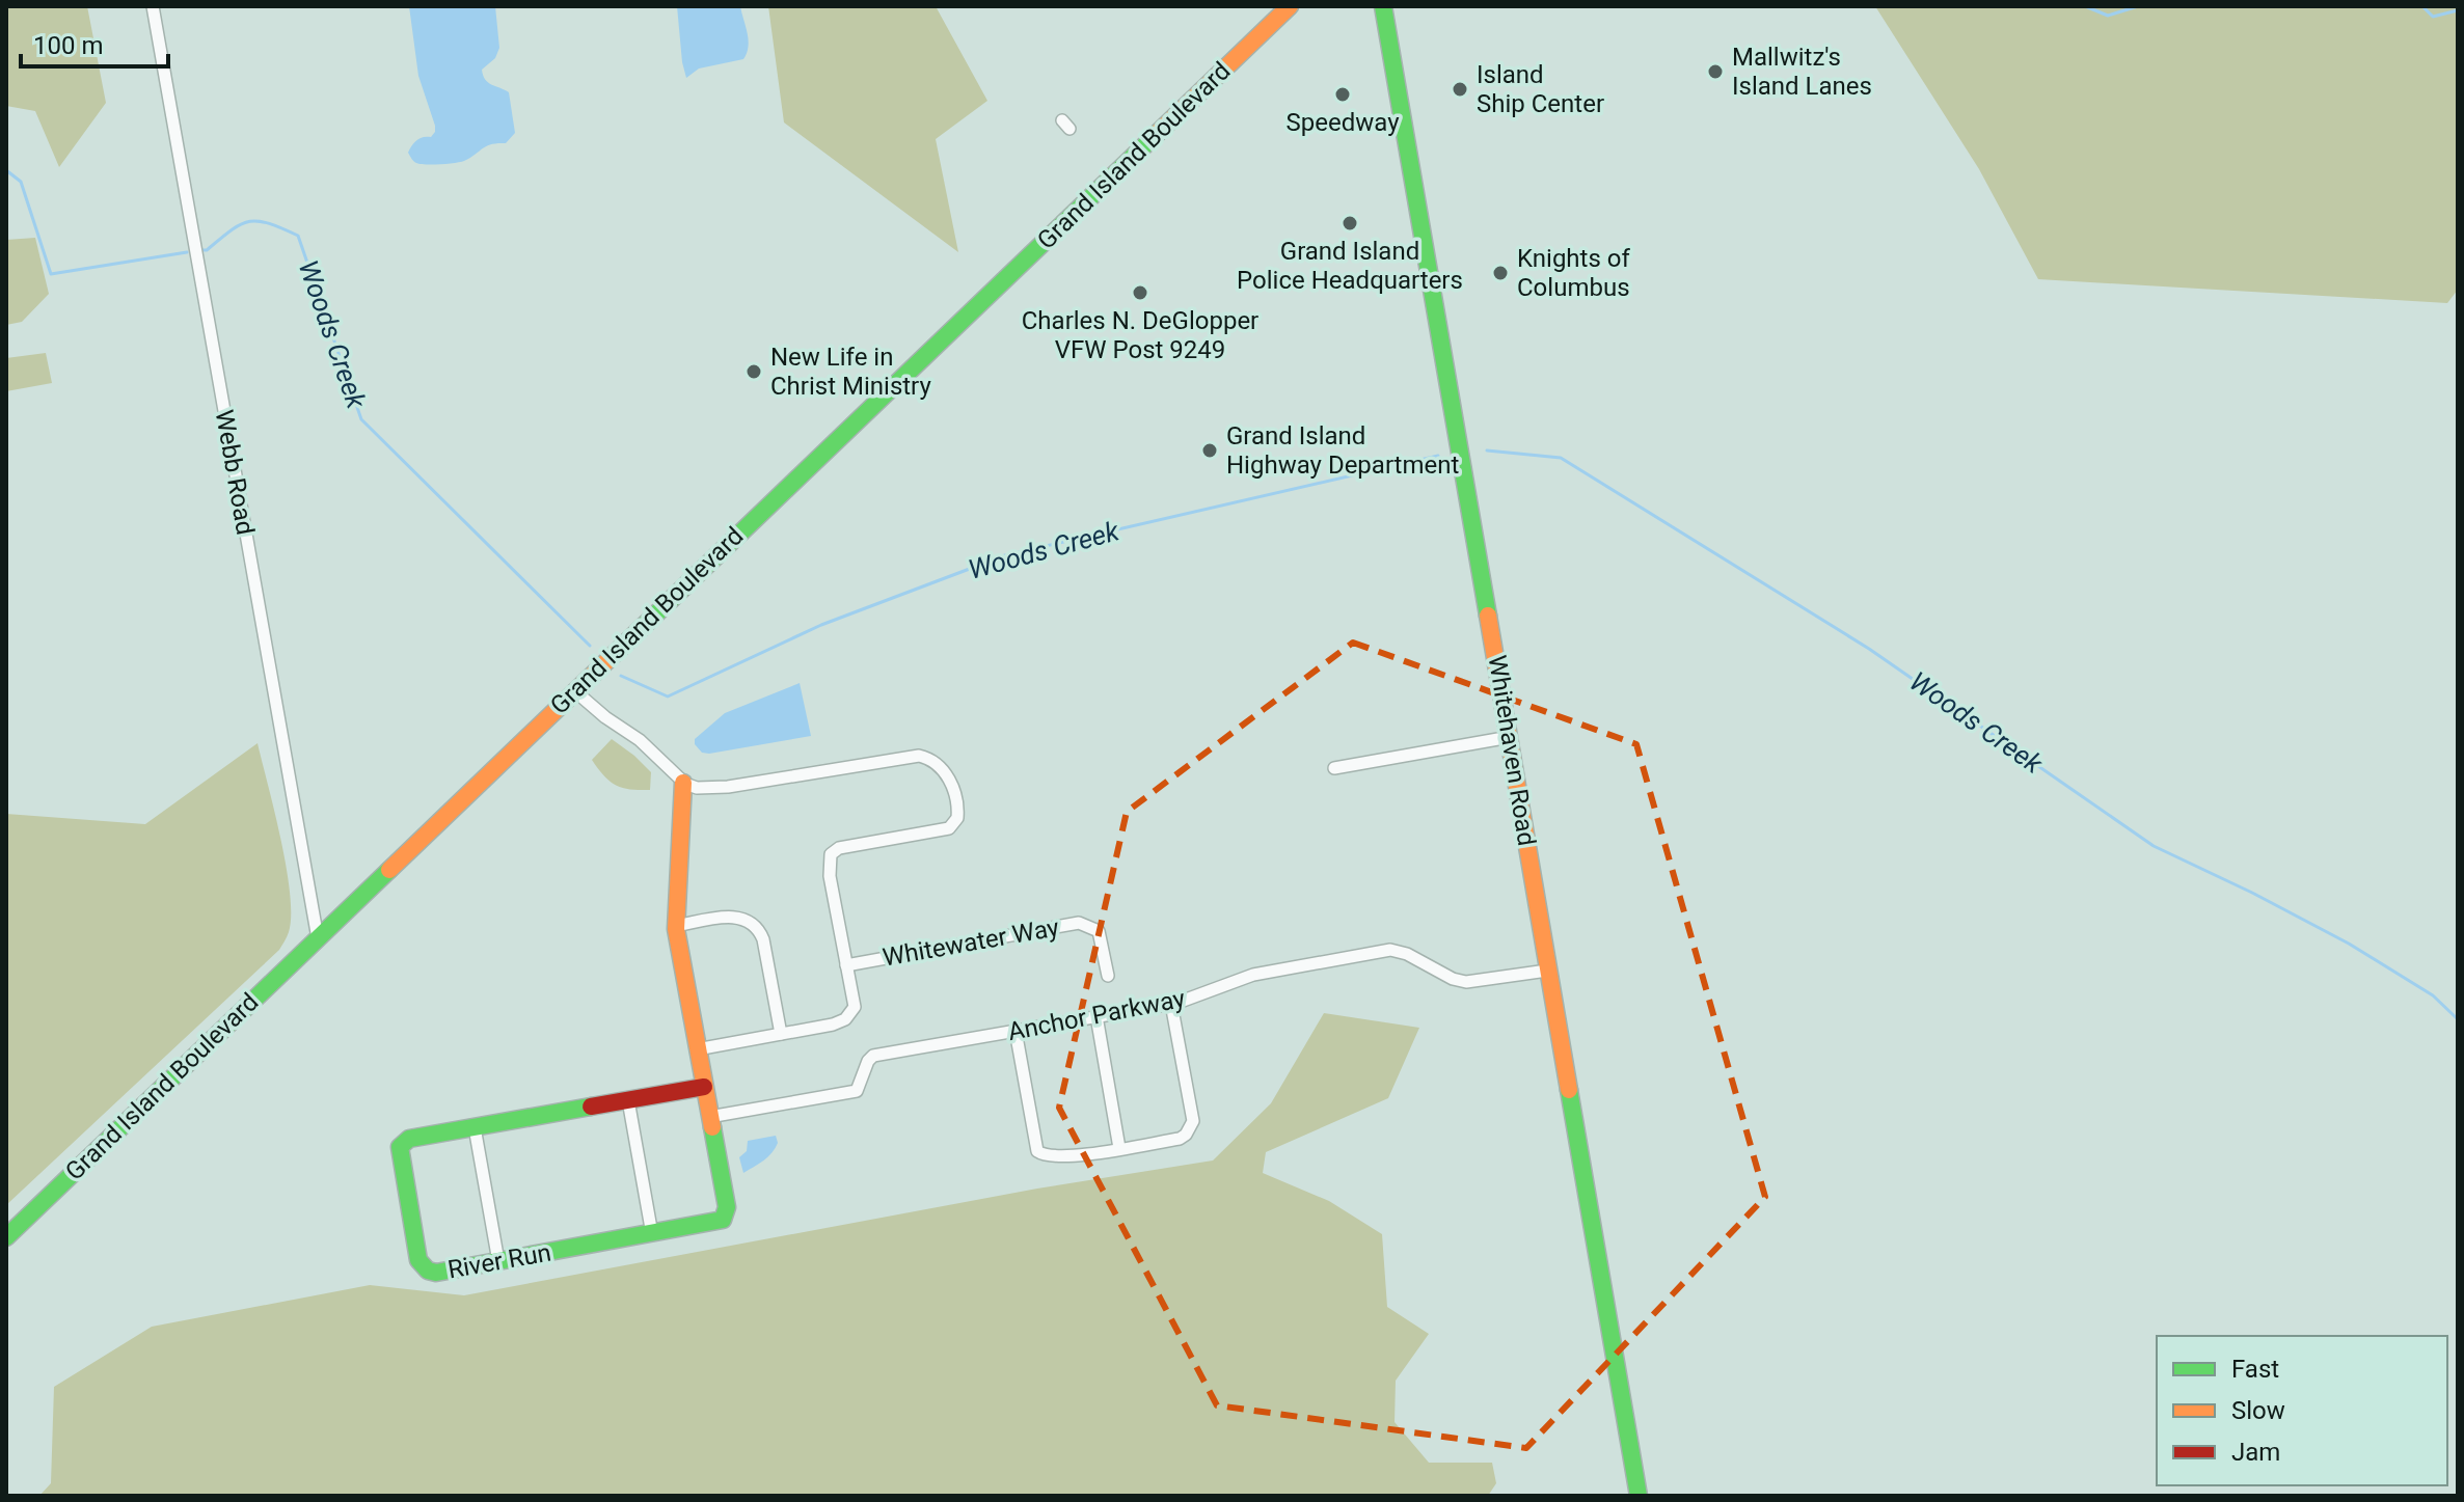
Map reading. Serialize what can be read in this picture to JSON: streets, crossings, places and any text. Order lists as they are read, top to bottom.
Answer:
{
  "streets": {
    "street": [
      "Grand Island Boulevard",
      "Webb Road",
      "Whitehaven Road",
      "Whitewater Way",
      "Anchor Parkway",
      "River Run"
    ]
  },
  "crossings": [
    ["Grand Island Boulevard", "Webb Road"],
    ["Whitehaven Road", "Anchor Parkway"],
    ["Anchor Parkway", "River Run"]
  ],
  "water": ["Woods Creek"],
  "places": [
    "Mallwitz's Island Lanes",
    "Island Ship Center",
    "Speedway",
    "Grand Island Police Headquarters",
    "Knights of Columbus",
    "Charles N. DeGlopper VFW Post 9249",
    "New Life in Christ Ministry",
    "Grand Island Highway Department"
  ],
  "legend": ["Fast", "Slow", "Jam"],
  "scale_bar": "100 m"
}
